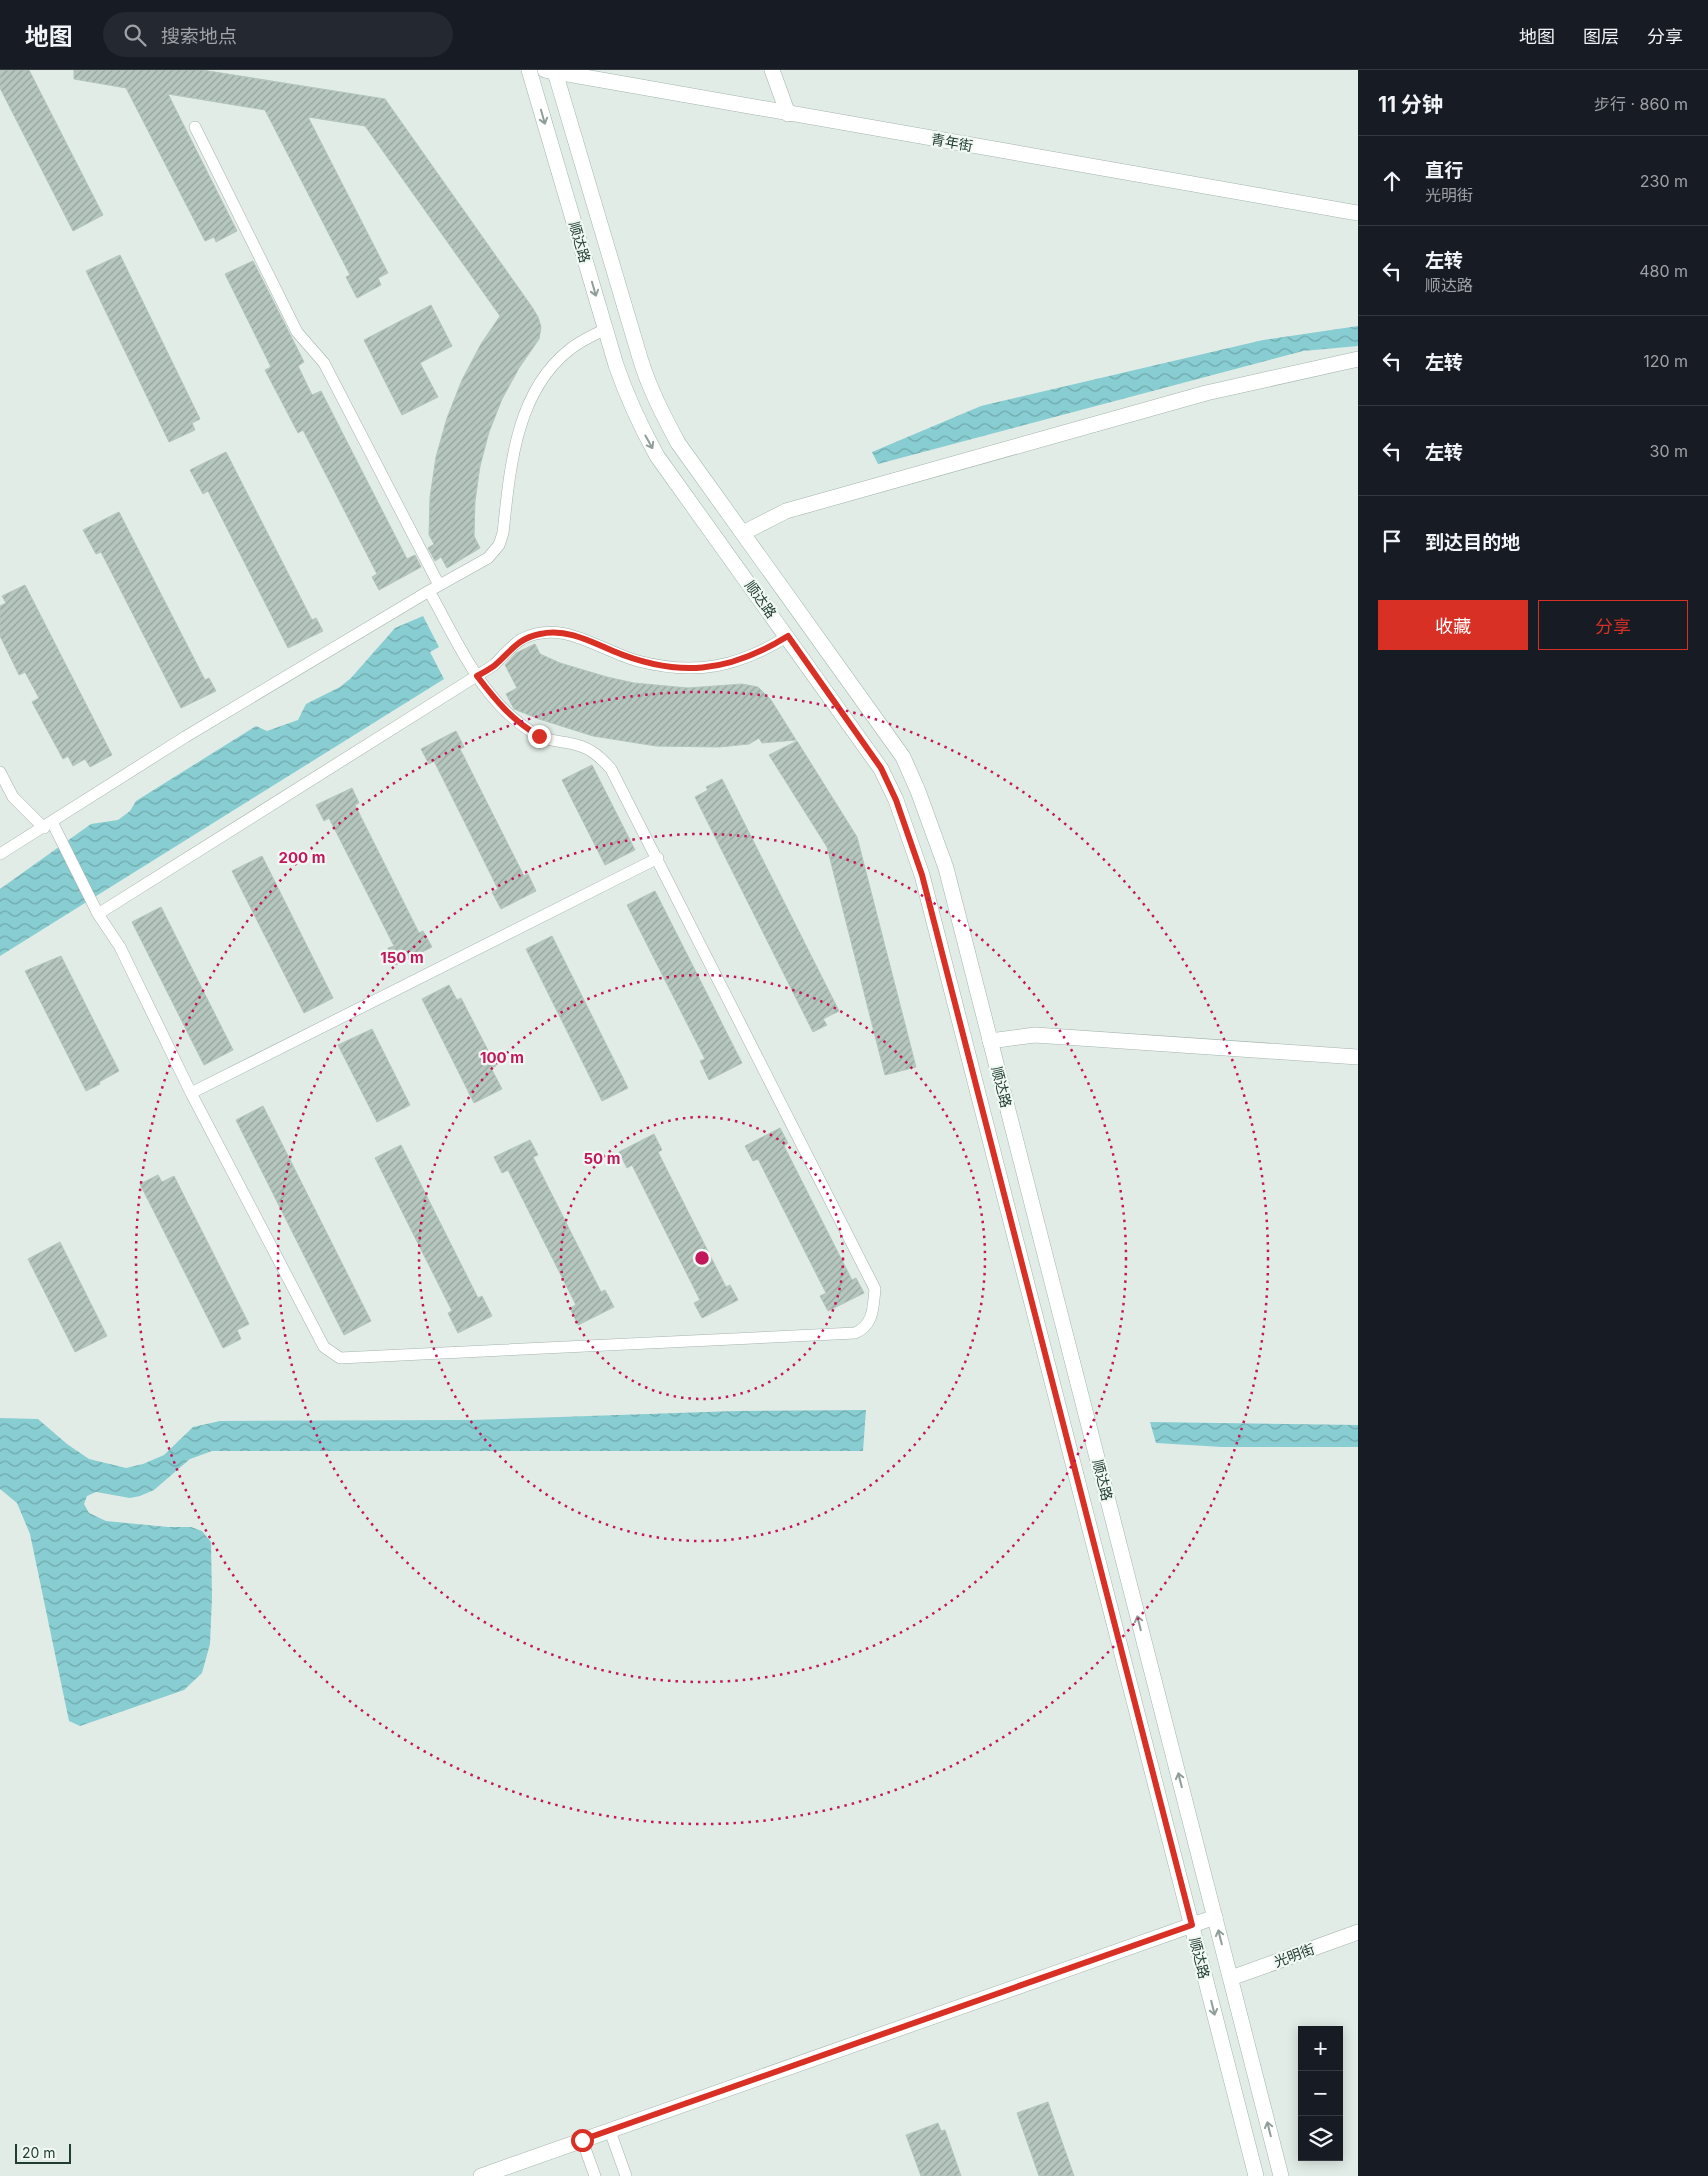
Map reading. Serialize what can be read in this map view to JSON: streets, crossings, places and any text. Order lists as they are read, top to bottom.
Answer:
{
  "streets": {
    "main road": ["青年街", "顺达路", "光明街"]
  },
  "crossings": [
    ["青年街", "顺达路"],
    ["顺达路", "光明街"]
  ],
  "scale_bar": "20 m",
  "page": {
    "header": "地图",
    "search": "搜索地点",
    "nav": ["地图", "图层", "分享"],
    "heading": ["11 分钟", "步行 · 860 m"],
    "list": [
      ["直行", "光明街", "230 m"],
      ["左转", "顺达路", "480 m"],
      ["左转", "120 m"],
      ["左转", "30 m"],
      "到达目的地"
    ],
    "buttons": ["收藏", "分享"],
    "map_buttons": ["+", "−"],
    "scale": "20 m"
  },
  "rings": [
    "200 m",
    "150 m",
    "100 m",
    "50 m"
  ]
}
